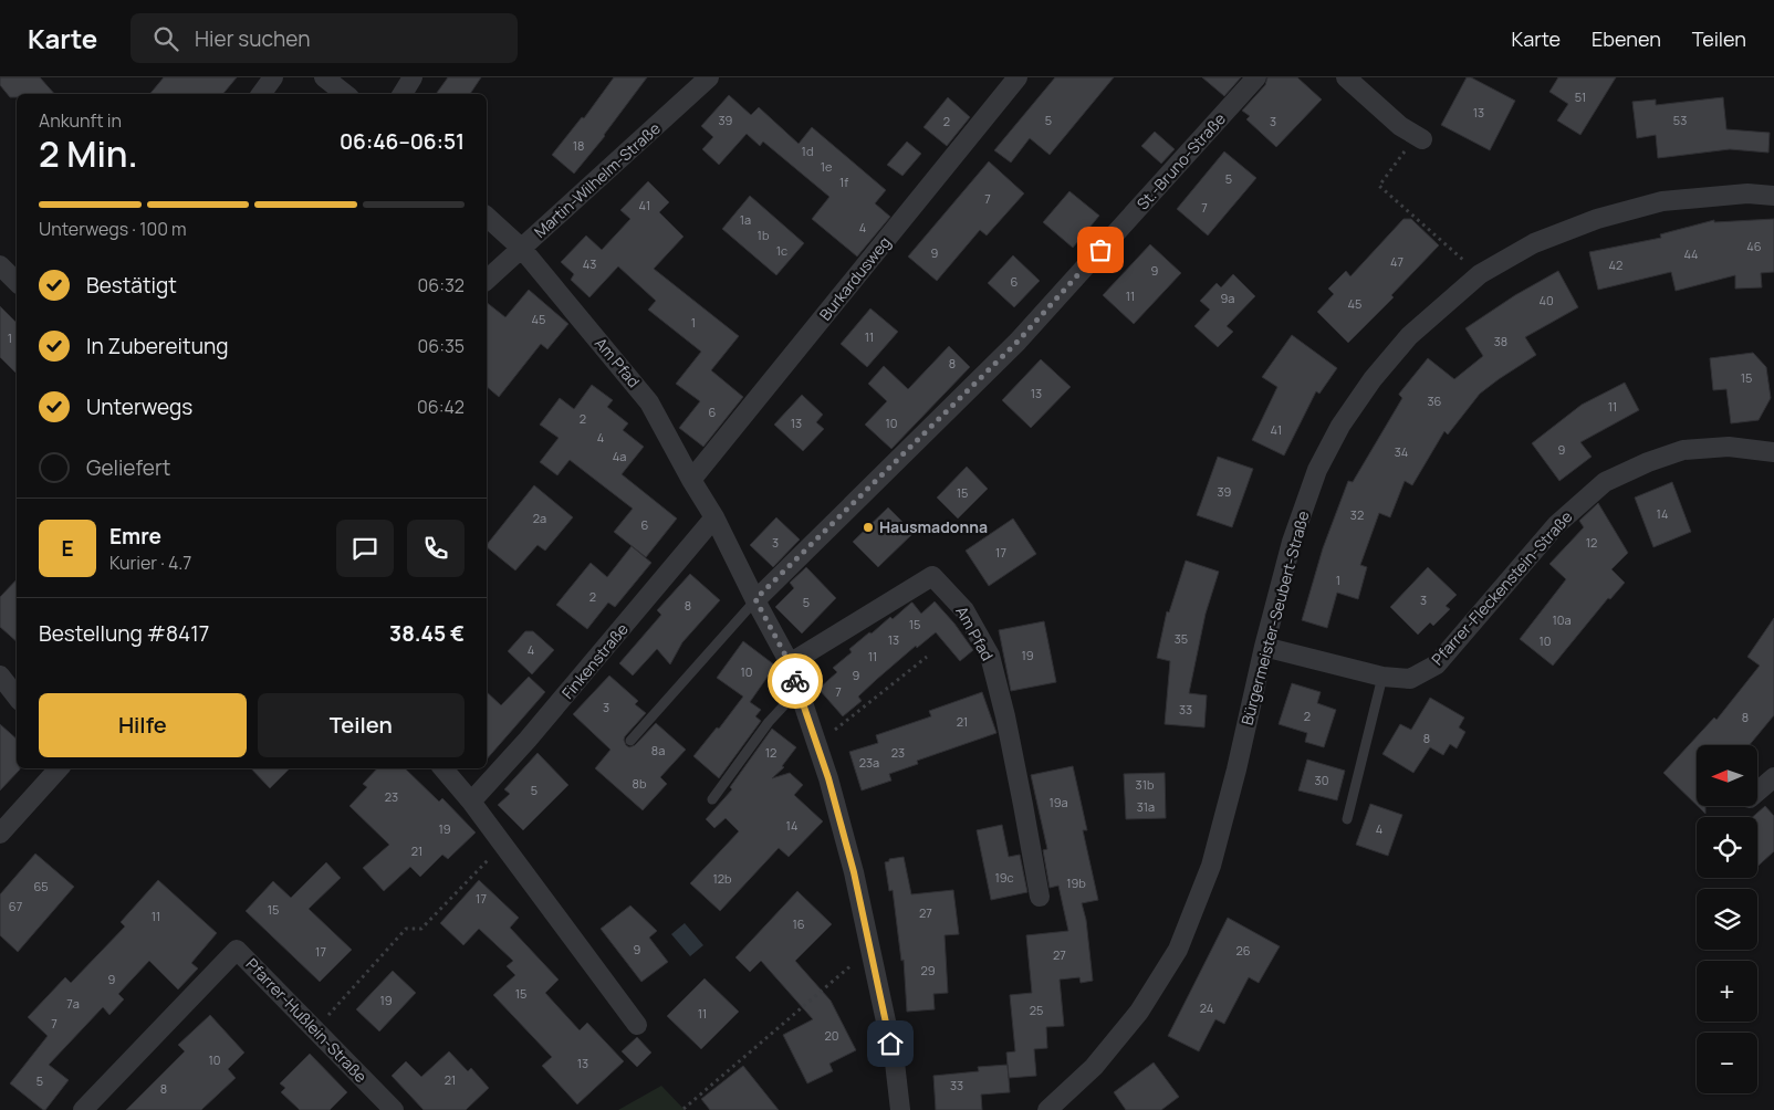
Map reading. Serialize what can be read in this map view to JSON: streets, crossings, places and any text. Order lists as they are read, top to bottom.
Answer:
{
  "streets": {
    "street": [
      "St.-Bruno-Straße",
      "Martin-Wilhelm-Straße",
      "Burkardusweg",
      "Am Pfad",
      "Pfarrer-Fleckenstein-Straße",
      "Bürgermeister-Seubert-Straße",
      "Finkenstraße",
      "Pfarrer-Hußlein-Straße"
    ]
  },
  "crossings": [
    ["St.-Bruno-Straße", "Am Pfad"],
    ["Martin-Wilhelm-Straße", "Am Pfad"],
    ["Burkardusweg", "Am Pfad"],
    ["Am Pfad", "Finkenstraße"],
    ["Pfarrer-Fleckenstein-Straße", "Bürgermeister-Seubert-Straße"]
  ],
  "places": ["Hausmadonna"],
  "house_numbers": [
    "51",
    "13",
    "39",
    "5",
    "53",
    "2",
    "3",
    "18",
    "1d",
    "1e",
    "5",
    "1f",
    "7",
    "41",
    "7",
    "1a",
    "4",
    "1b",
    "46",
    "1c",
    "9",
    "44",
    "47",
    "43",
    "42",
    "9",
    "6",
    "11",
    "9a",
    "40",
    "45",
    "45",
    "1",
    "11",
    "1",
    "38",
    "8",
    "15",
    "13",
    "36",
    "11",
    "6",
    "2",
    "13",
    "10",
    "41",
    "4",
    "9",
    "34",
    "4a",
    "39",
    "15",
    "14",
    "32",
    "2a",
    "6",
    "3",
    "12",
    "17",
    "1",
    "2",
    "3",
    "5",
    "8",
    "10a",
    "15",
    "35",
    "13",
    "10",
    "4",
    "19",
    "11",
    "10",
    "9",
    "7",
    "3",
    "33",
    "2",
    "8",
    "21",
    "8",
    "8a",
    "12",
    "23",
    "23a",
    "30",
    "8b",
    "31b",
    "5",
    "23",
    "19a",
    "31a",
    "14",
    "19",
    "4",
    "21",
    "19c",
    "12b",
    "19b",
    "65",
    "17",
    "67",
    "15",
    "27",
    "11",
    "16",
    "9",
    "26",
    "17",
    "27",
    "29",
    "9",
    "15",
    "19",
    "7a",
    "24",
    "25",
    "11",
    "7",
    "20",
    "10",
    "13",
    "21",
    "5",
    "33",
    "8"
  ],
  "north": "left",
  "page": {
    "header": "Karte",
    "search": "Hier suchen",
    "nav": ["Karte", "Ebenen", "Teilen"],
    "heading": ["2 Min.", "Ankunft in", "06:46–06:51"],
    "panel": [
      "Emre",
      "Kurier · 4.7",
      "Bestellung #8417",
      "38.45 €"
    ],
    "bar": "Unterwegs · 100 m",
    "list": [
      ["Bestätigt", "06:32"],
      ["In Zubereitung", "06:35"],
      ["Unterwegs", "06:42"],
      "Geliefert"
    ],
    "round": "E",
    "buttons": ["Hilfe", "Teilen"],
    "map_buttons": ["+", "−"]
  }
}
